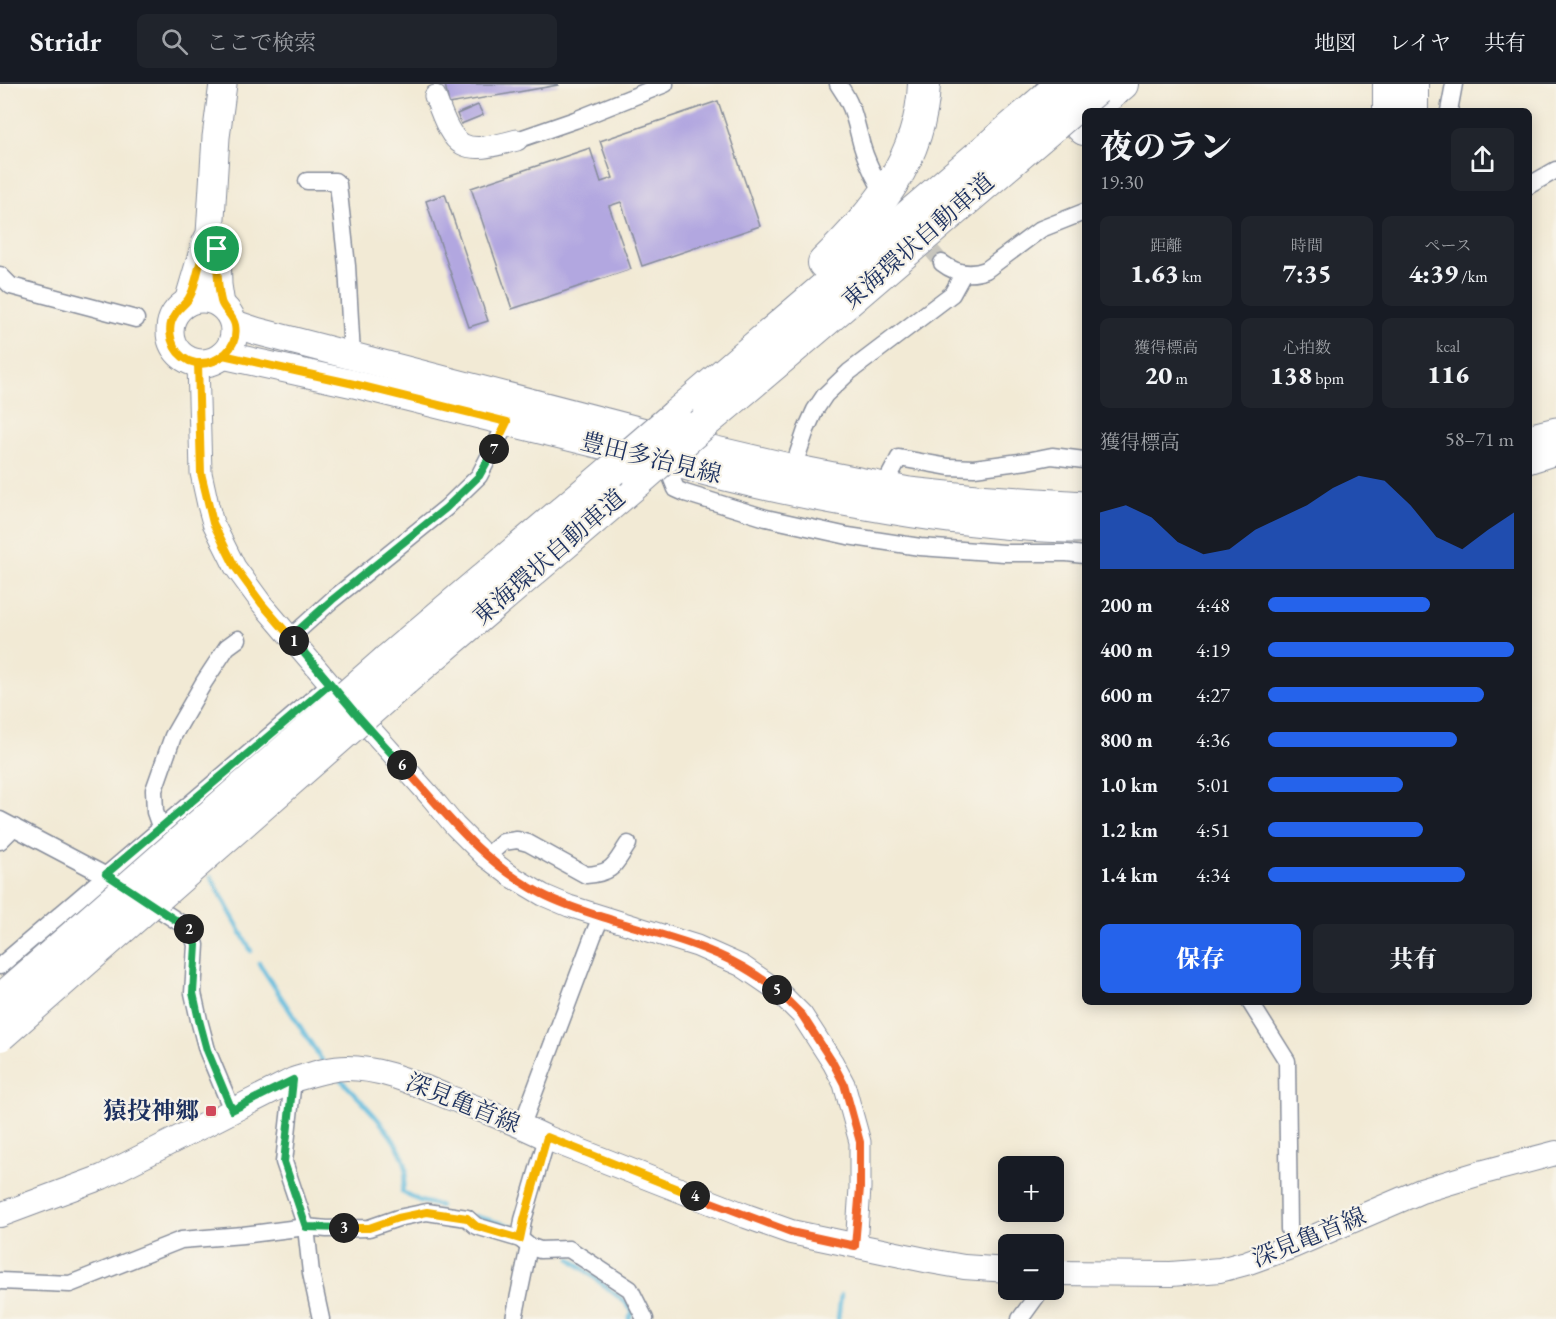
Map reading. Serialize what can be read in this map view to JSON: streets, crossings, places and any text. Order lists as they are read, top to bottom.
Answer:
{
  "streets": {
    "highway": ["東海環状自動車道"],
    "main road": ["豊田多治見線", "深見亀首線"]
  },
  "places": {
    "transit": ["猿投神郷"]
  },
  "page": {
    "header": "Stridr",
    "search": "ここで検索",
    "nav": ["地図", "レイヤ", "共有"],
    "heading": ["夜のラン", "19:30"],
    "stats": [
      ["距離", "1.63 km"],
      ["時間", "7:35"],
      ["ペース", "4:39 /km"],
      ["獲得標高", "20 m"],
      ["心拍数", "138 bpm"],
      ["kcal", "116"]
    ],
    "chart": ["獲得標高", "58–71 m"],
    "pins": [
      "7",
      "1",
      "6",
      "2",
      "5",
      "4",
      "3"
    ],
    "list": [
      {
        "name": "200 m",
        "note": "4:48"
      },
      {
        "name": "400 m",
        "note": "4:19"
      },
      {
        "name": "600 m",
        "note": "4:27"
      },
      {
        "name": "800 m",
        "note": "4:36"
      },
      {
        "name": "1.0 km",
        "note": "5:01"
      },
      {
        "name": "1.2 km",
        "note": "4:51"
      },
      {
        "name": "1.4 km",
        "note": "4:34"
      }
    ],
    "buttons": ["保存", "共有"],
    "map_buttons": ["+", "−"]
  }
}
